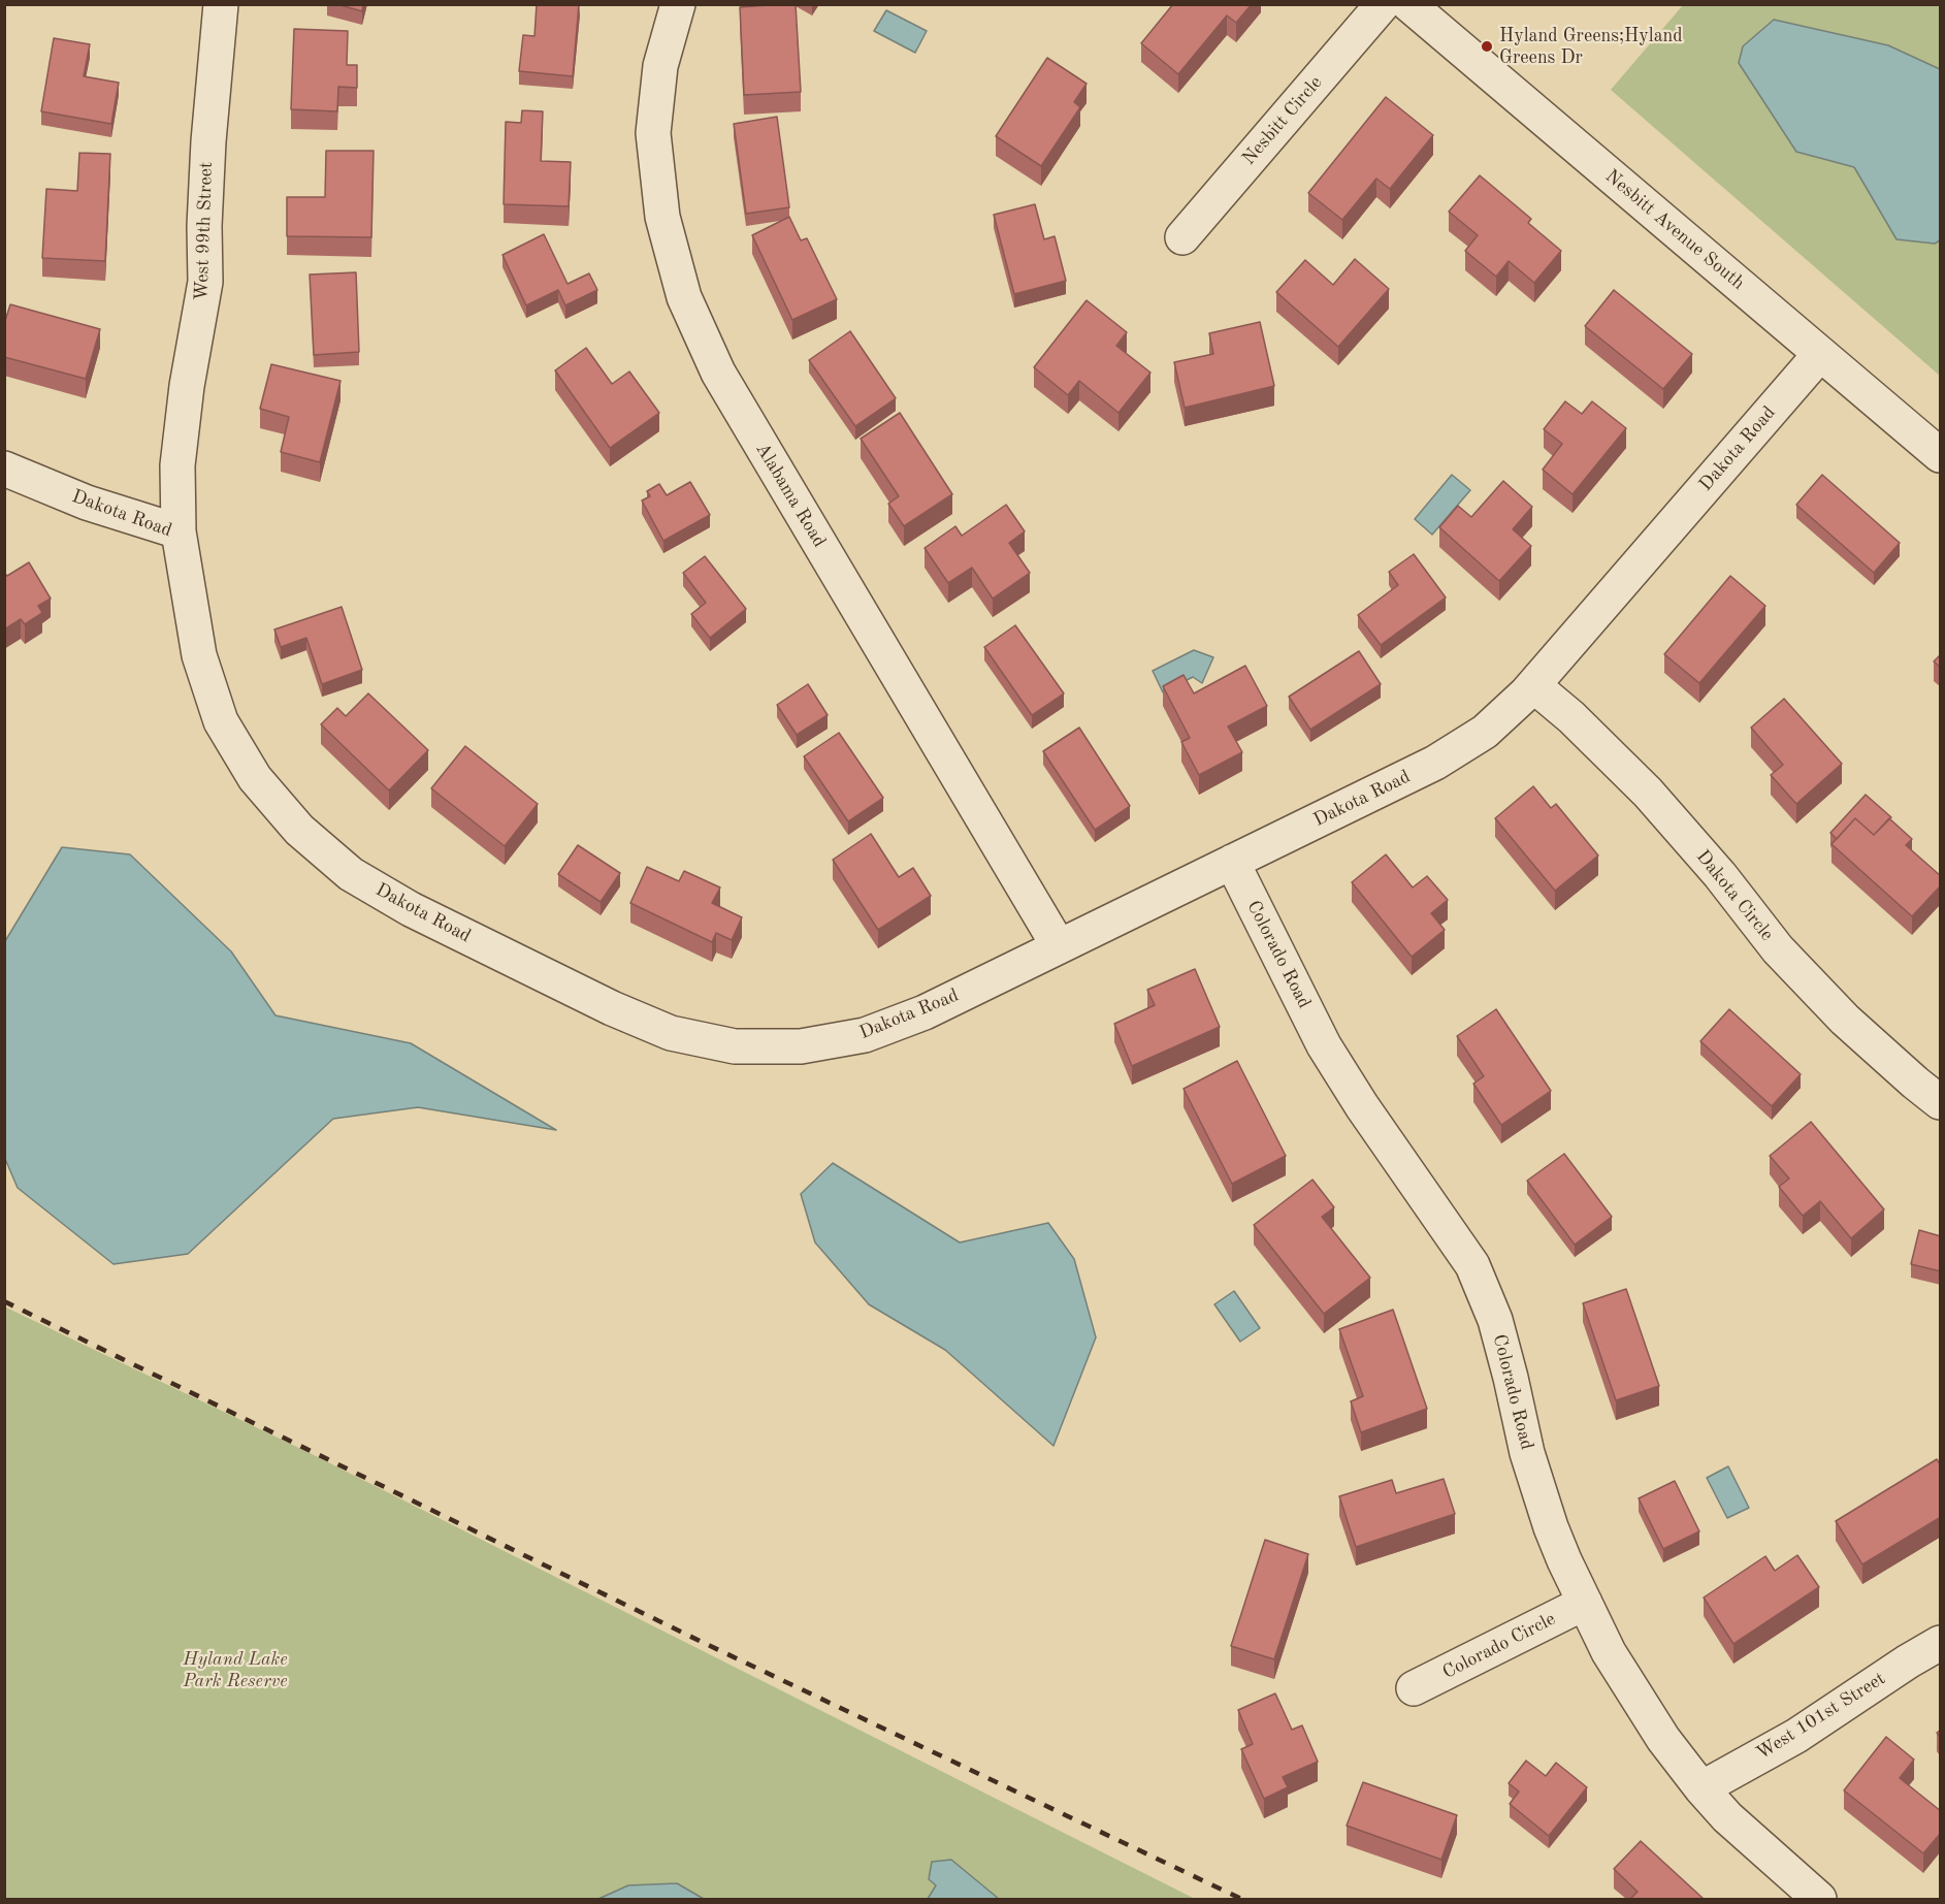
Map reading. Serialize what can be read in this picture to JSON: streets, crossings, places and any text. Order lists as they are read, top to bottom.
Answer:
{
  "streets": {
    "street": [
      "Nesbitt Circle",
      "Nesbitt Avenue South",
      "West 99th Street",
      "Dakota Road",
      "Alabama Road",
      "Dakota Circle",
      "Colorado Road",
      "Colorado Circle",
      "West 101st Street"
    ]
  },
  "crossings": [
    ["Nesbitt Avenue South", "Dakota Road"],
    ["West 99th Street", "Dakota Road"],
    ["Dakota Road", "Alabama Road"],
    ["Dakota Road", "Dakota Circle"],
    ["Dakota Road", "Colorado Road"],
    ["Colorado Road", "Colorado Circle"],
    ["Colorado Road", "West 101st Street"]
  ],
  "parks": ["Hyland Lake Park Reserve"],
  "places": ["Hyland Greens;Hyland Greens Dr"]
}
